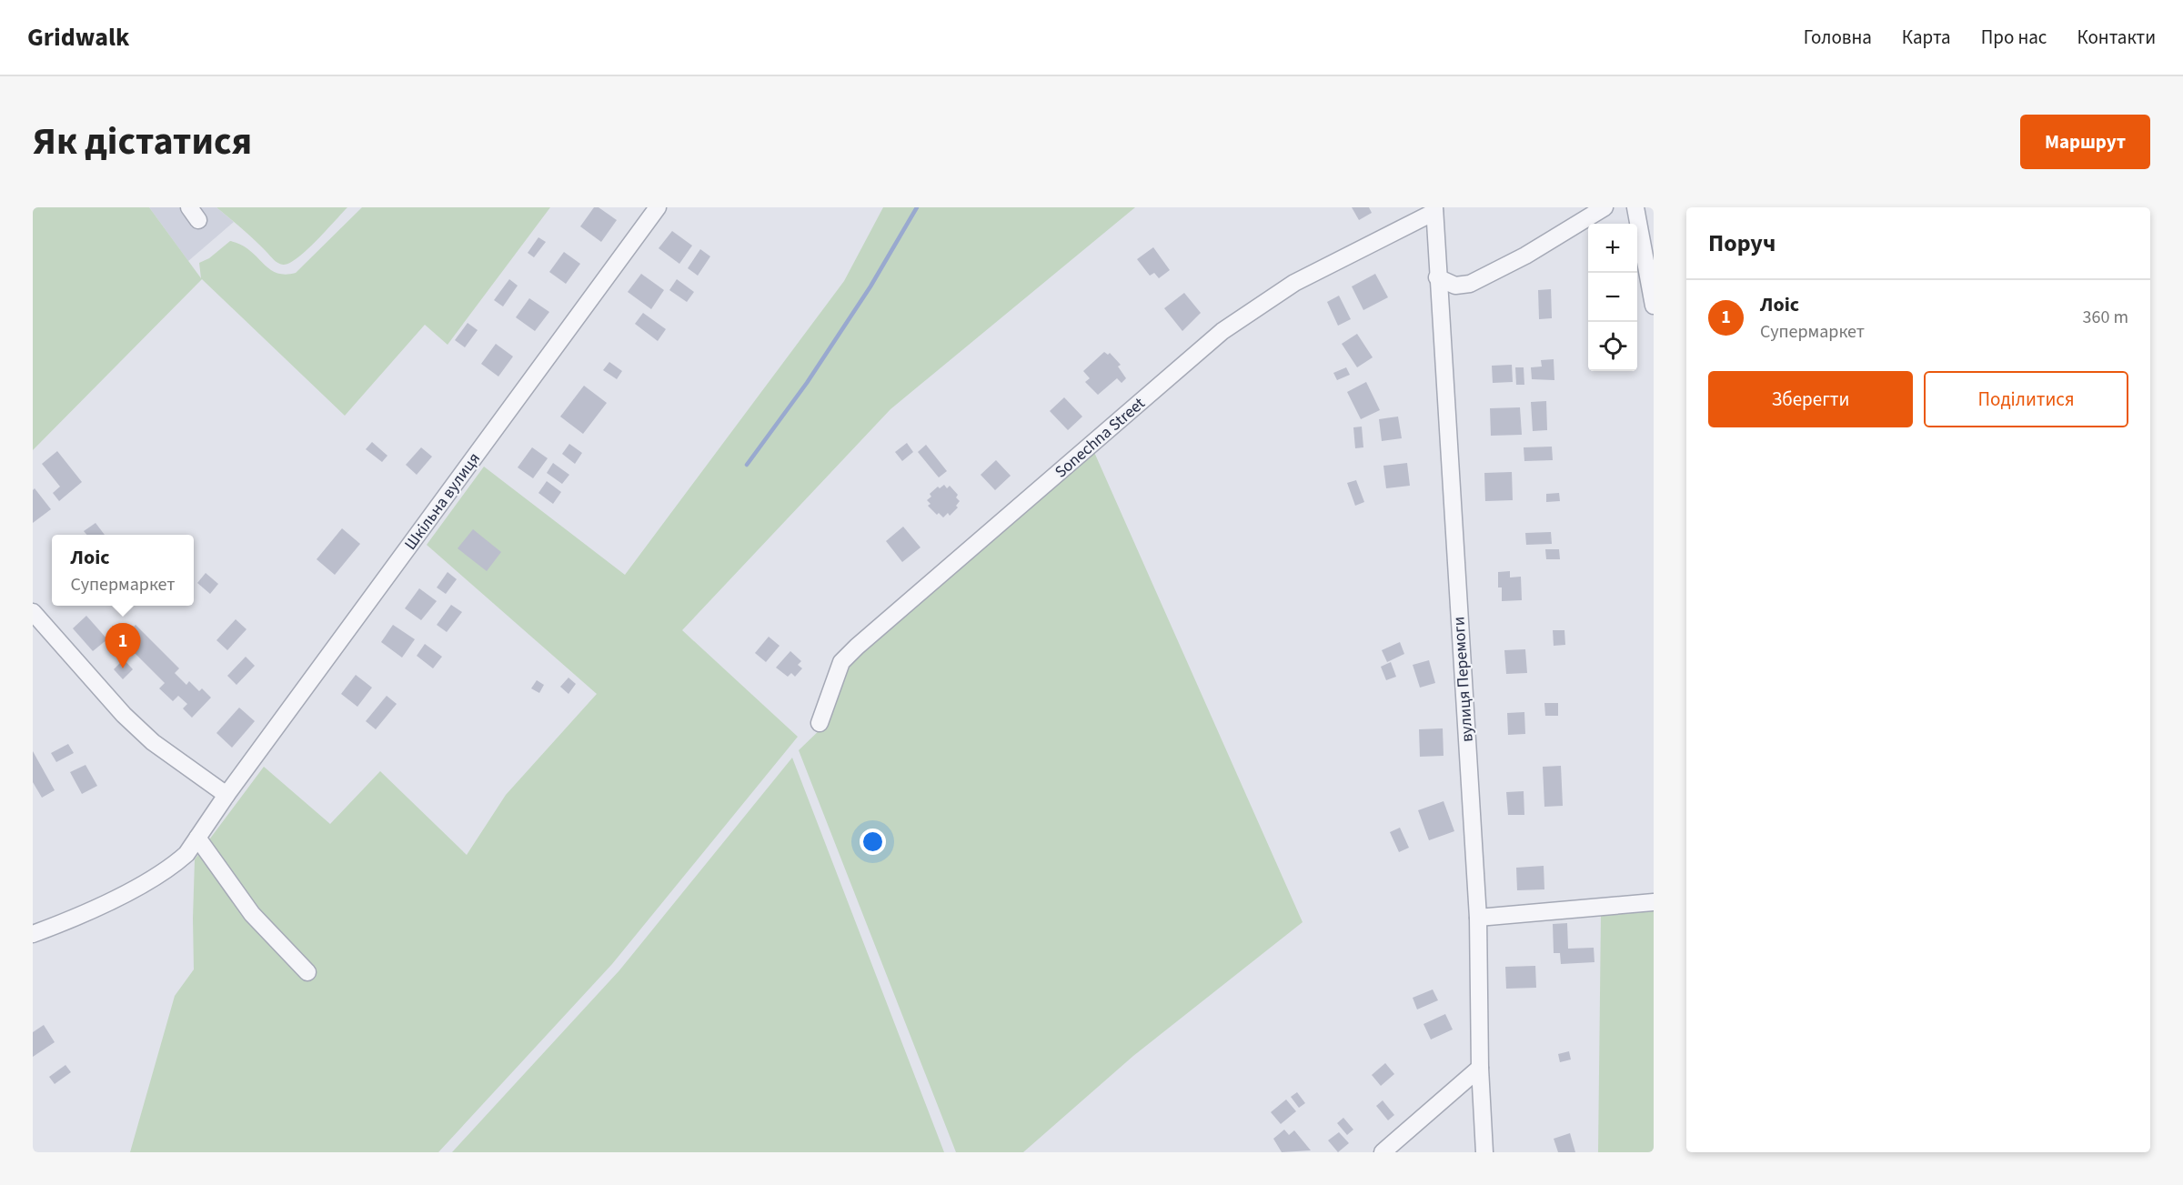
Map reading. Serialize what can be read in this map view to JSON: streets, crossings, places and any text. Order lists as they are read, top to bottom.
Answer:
{
  "streets": {
    "street": ["Sonechna Street", "Шкільна вулиця", "вулиця Перемоги"]
  },
  "crossings": [
    ["Sonechna Street", "вулиця Перемоги"]
  ],
  "page": {
    "header": "Gridwalk",
    "nav": [
      "Головна",
      "Карта",
      "Про нас",
      "Контакти"
    ],
    "title": "Як дістатися",
    "buttons": [
      "Маршрут",
      ["Зберегти", "Поділитися"]
    ],
    "heading": "Поруч",
    "map_buttons": ["+", "−"],
    "list": [
      {
        "mark": "1",
        "name": "Лоіс",
        "note": "Супермаркет",
        "value": "360 m"
      }
    ],
    "popup": ["Лоіс", "Супермаркет"],
    "pins": "1"
  }
}
